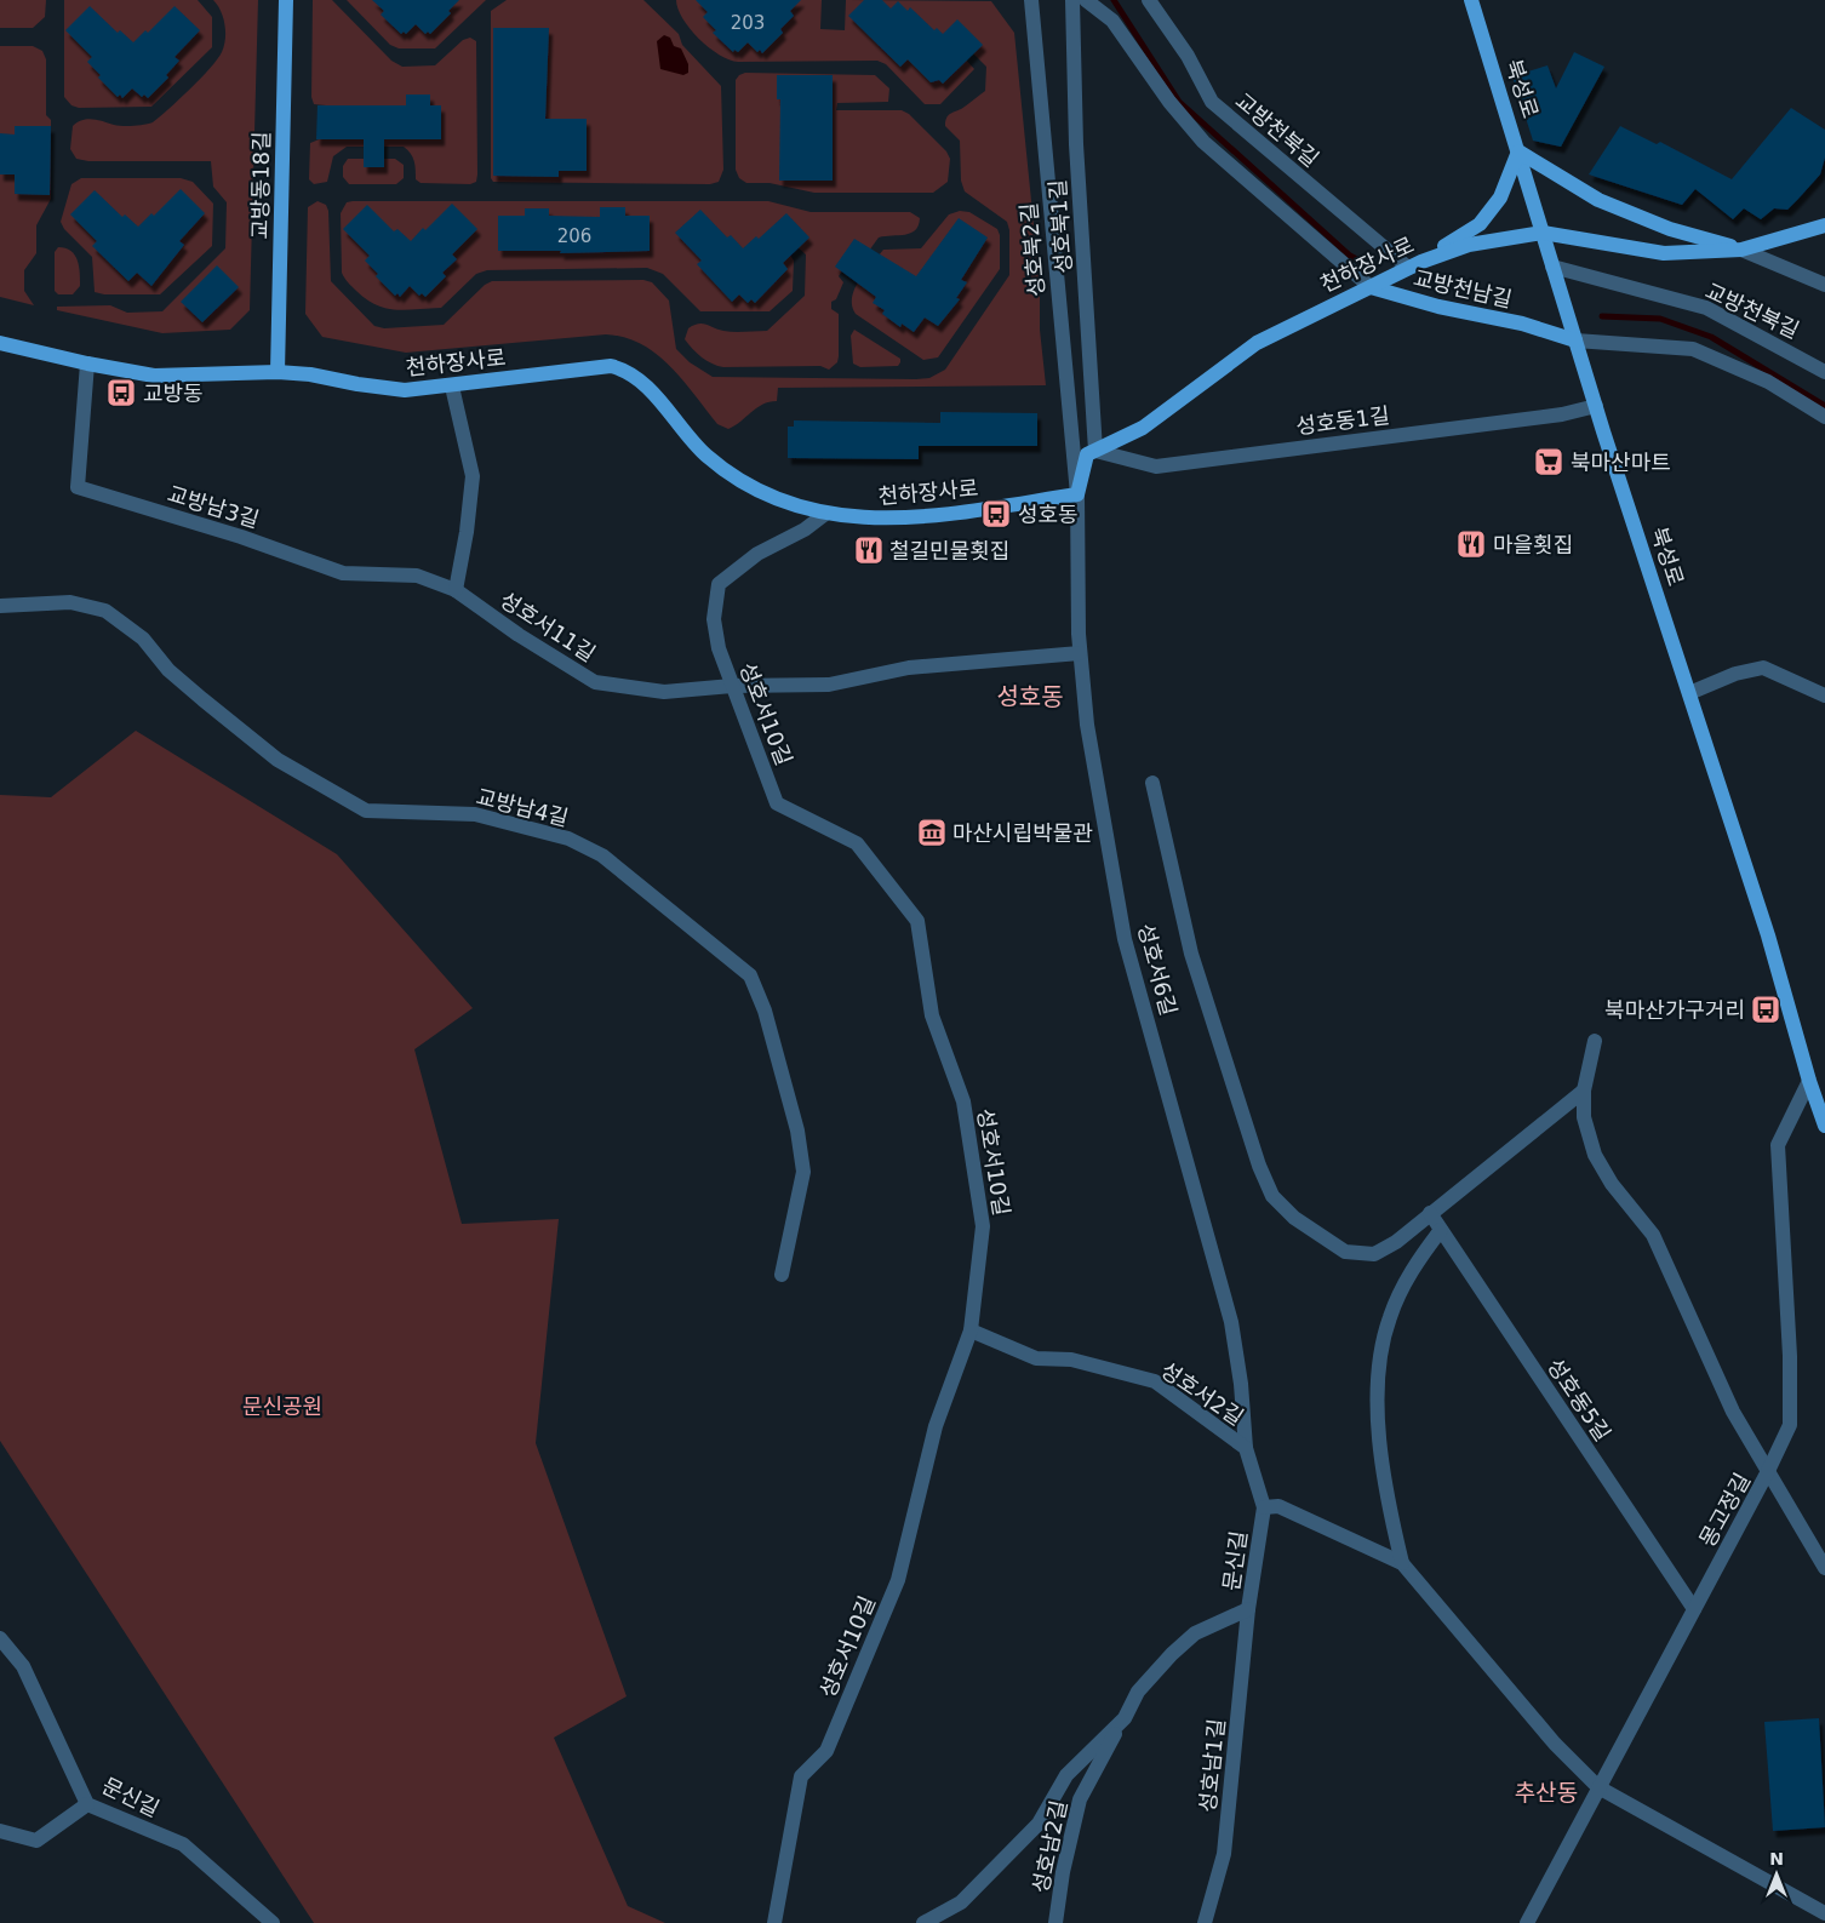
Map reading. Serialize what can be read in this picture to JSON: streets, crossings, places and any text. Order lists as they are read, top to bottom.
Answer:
{
  "streets": {
    "main road": [
      "북성로",
      "교방동18길",
      "천하장사로",
      "교방천남길"
    ],
    "street": [
      "교방천북길",
      "성호북1길",
      "성호북2길",
      "성호동1길",
      "교방남3길",
      "성호서11길",
      "성호서10길",
      "교방남4길",
      "성호서6길",
      "성호서2길",
      "성호동5길",
      "몽고정길",
      "문신길",
      "성호남1길",
      "성호남2길"
    ]
  },
  "crossings": [
    ["북성로", "교방천북길"],
    ["북성로", "천하장사로"],
    ["북성로", "교방천남길"],
    ["북성로", "성호동1길"],
    ["북성로", "몽고정길"],
    ["교방천북길", "천하장사로"],
    ["교방동18길", "천하장사로"],
    ["성호북1길", "천하장사로"],
    ["성호북1길", "성호동1길"],
    ["성호북2길", "천하장사로"],
    ["성호북2길", "성호서6길"],
    ["천하장사로", "교방천남길"],
    ["천하장사로", "성호동1길"],
    ["천하장사로", "교방남3길"],
    ["천하장사로", "성호서10길"],
    ["천하장사로", "성호서6길"],
    ["교방남3길", "성호서11길"],
    ["성호서11길", "성호서10길"],
    ["성호서11길", "성호서6길"],
    ["성호서10길", "성호서2길"],
    ["성호서6길", "성호서2길"],
    ["성호서2길", "문신길"],
    ["성호동5길", "몽고정길"],
    ["몽고정길", "문신길"],
    ["문신길", "성호남1길"],
    ["문신길", "성호남2길"]
  ],
  "districts": ["성호동", "추산동"],
  "parks": ["문신공원"],
  "places": {
    "bus stop": ["교방동", "성호동", "북마산가구거리"],
    "supermarket": ["북마산마트"],
    "restaurant": ["마을횟집", "철길민물횟집"],
    "museum": ["마산시립박물관"]
  },
  "house_numbers": ["203", "206"],
  "north": "top"
}
